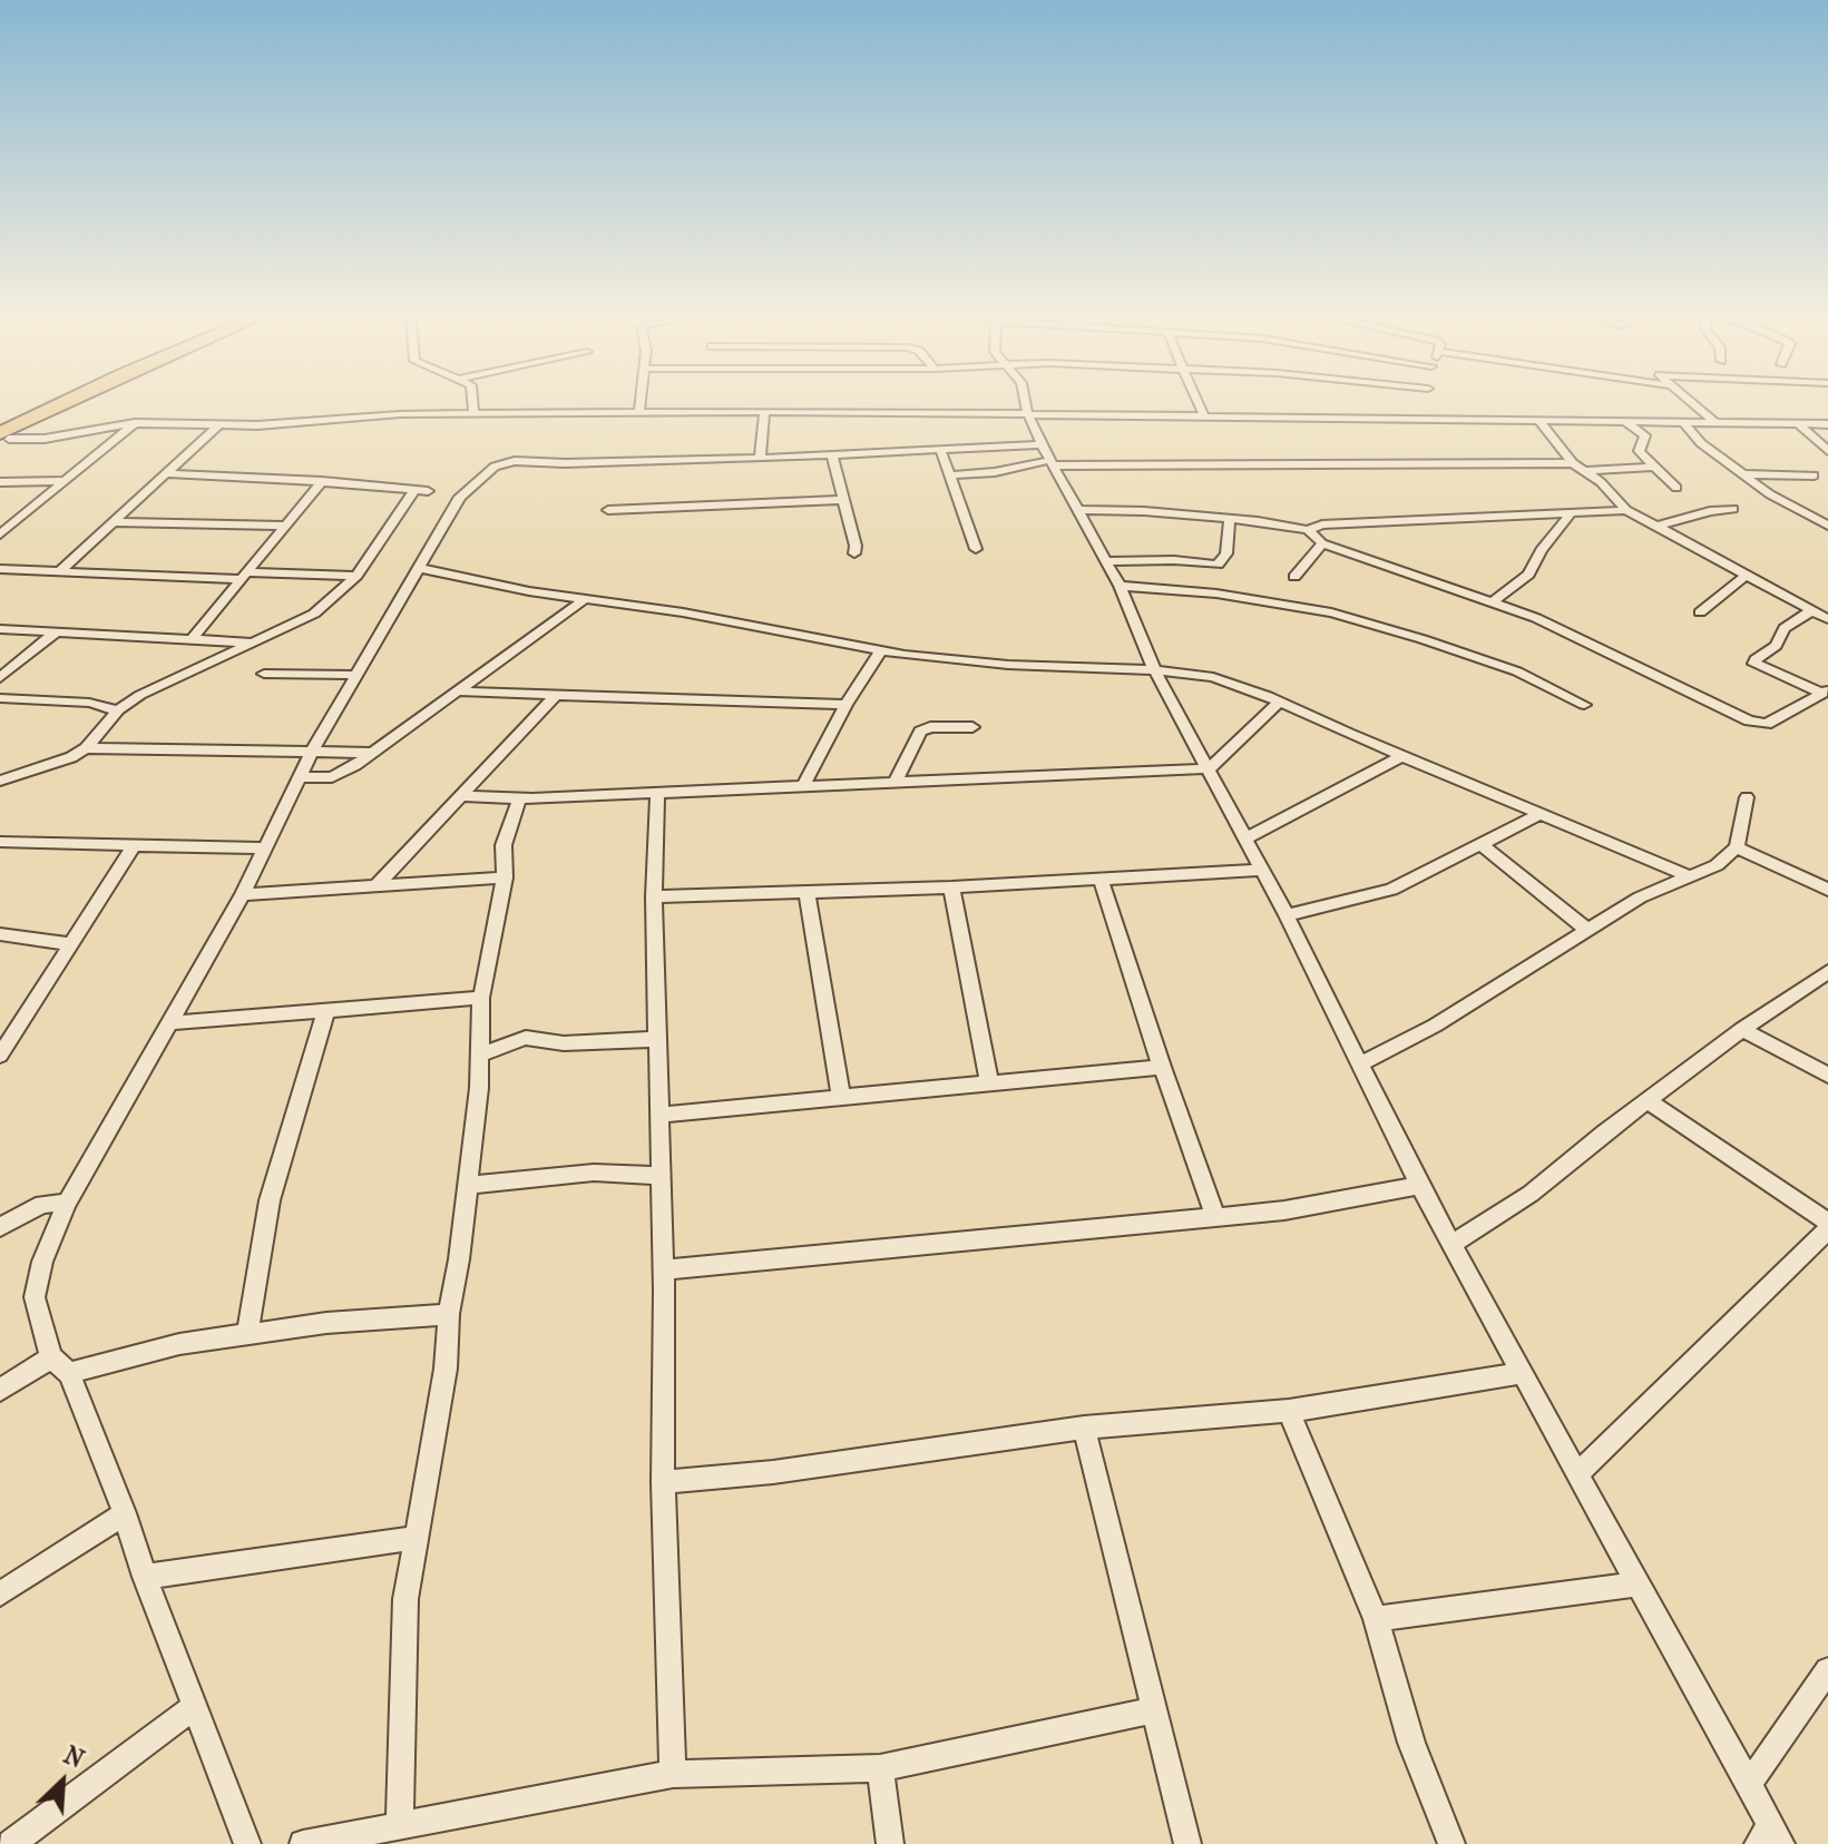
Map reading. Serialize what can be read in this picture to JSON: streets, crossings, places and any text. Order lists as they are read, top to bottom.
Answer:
{
  "north": "top right"
}
